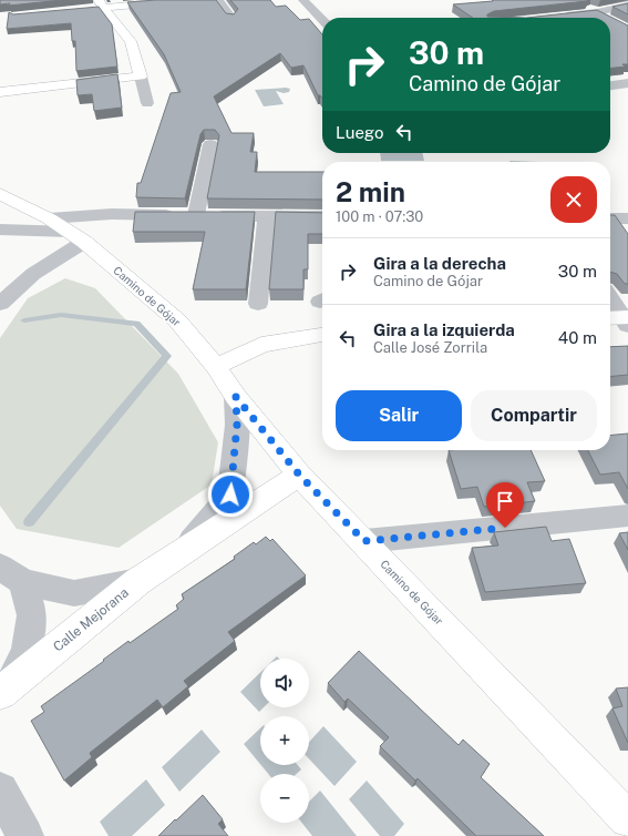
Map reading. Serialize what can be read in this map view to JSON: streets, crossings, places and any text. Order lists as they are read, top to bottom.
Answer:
{
  "streets": {
    "street": ["Camino de Gójar", "Calle Mejorana"]
  },
  "crossings": [
    ["Camino de Gójar", "Calle Mejorana"]
  ],
  "page": {
    "turn": ["30 m", "Camino de Gójar"],
    "then": "Luego",
    "heading": ["2 min", "100 m · 07:30"],
    "list": [
      {
        "name": "Gira a la derecha",
        "note": "Camino de Gójar",
        "value": "30 m"
      },
      {
        "name": "Gira a la izquierda",
        "note": "Calle José Zorrila",
        "value": "40 m"
      }
    ],
    "buttons": ["Salir", "Compartir"],
    "map_buttons": ["+", "−"]
  }
}
